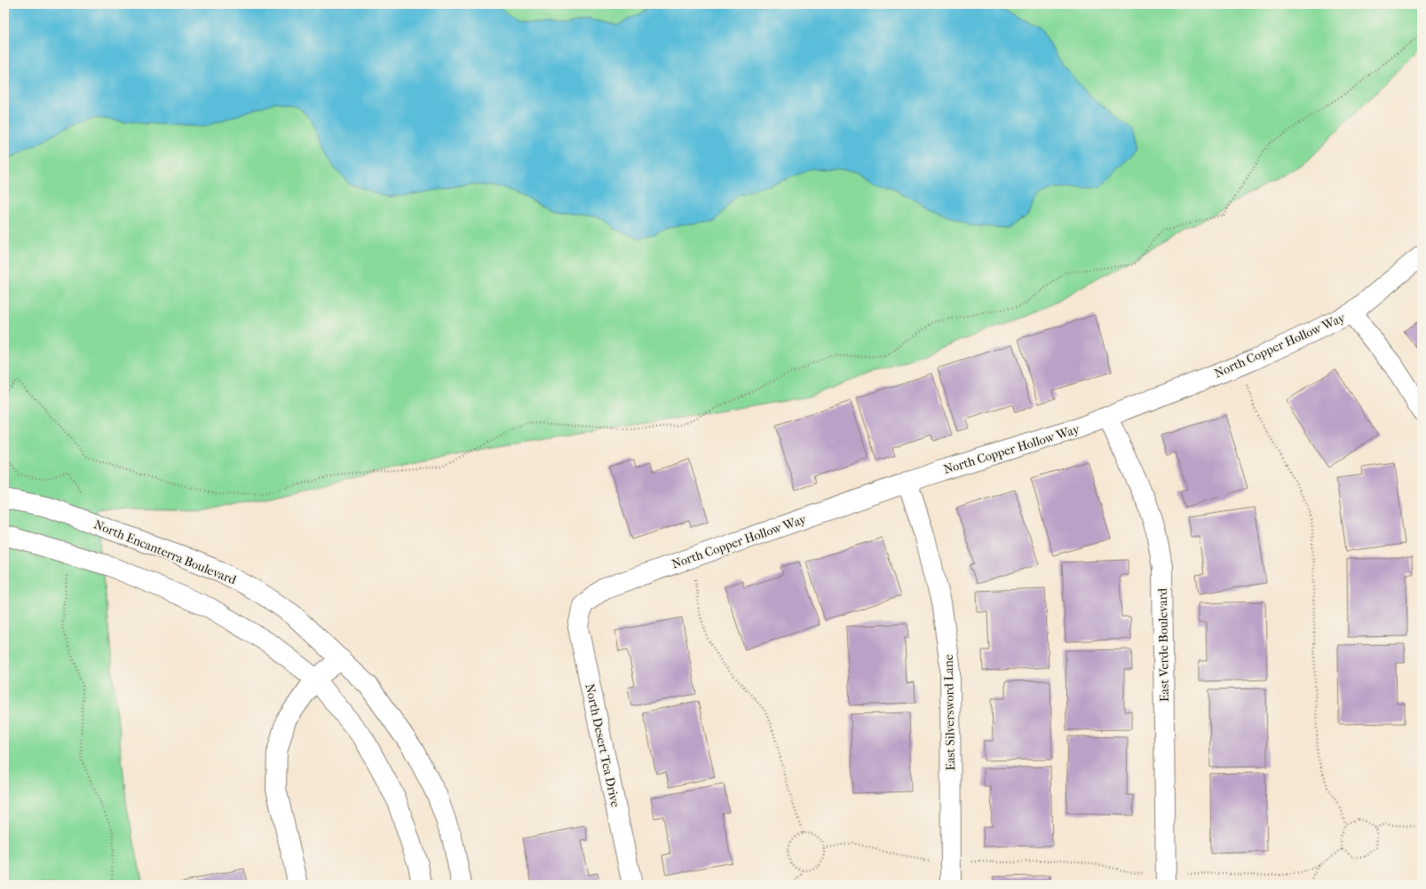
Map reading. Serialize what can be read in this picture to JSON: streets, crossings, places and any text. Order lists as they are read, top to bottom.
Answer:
{
  "streets": {
    "street": [
      "North Copper Hollow Way",
      "North Encanterra Boulevard",
      "East Verde Boulevard",
      "East Silversword Lane",
      "North Desert Tea Drive"
    ]
  },
  "crossings": [
    ["North Copper Hollow Way", "East Verde Boulevard"],
    ["North Copper Hollow Way", "East Silversword Lane"],
    ["North Copper Hollow Way", "North Desert Tea Drive"]
  ]
}
